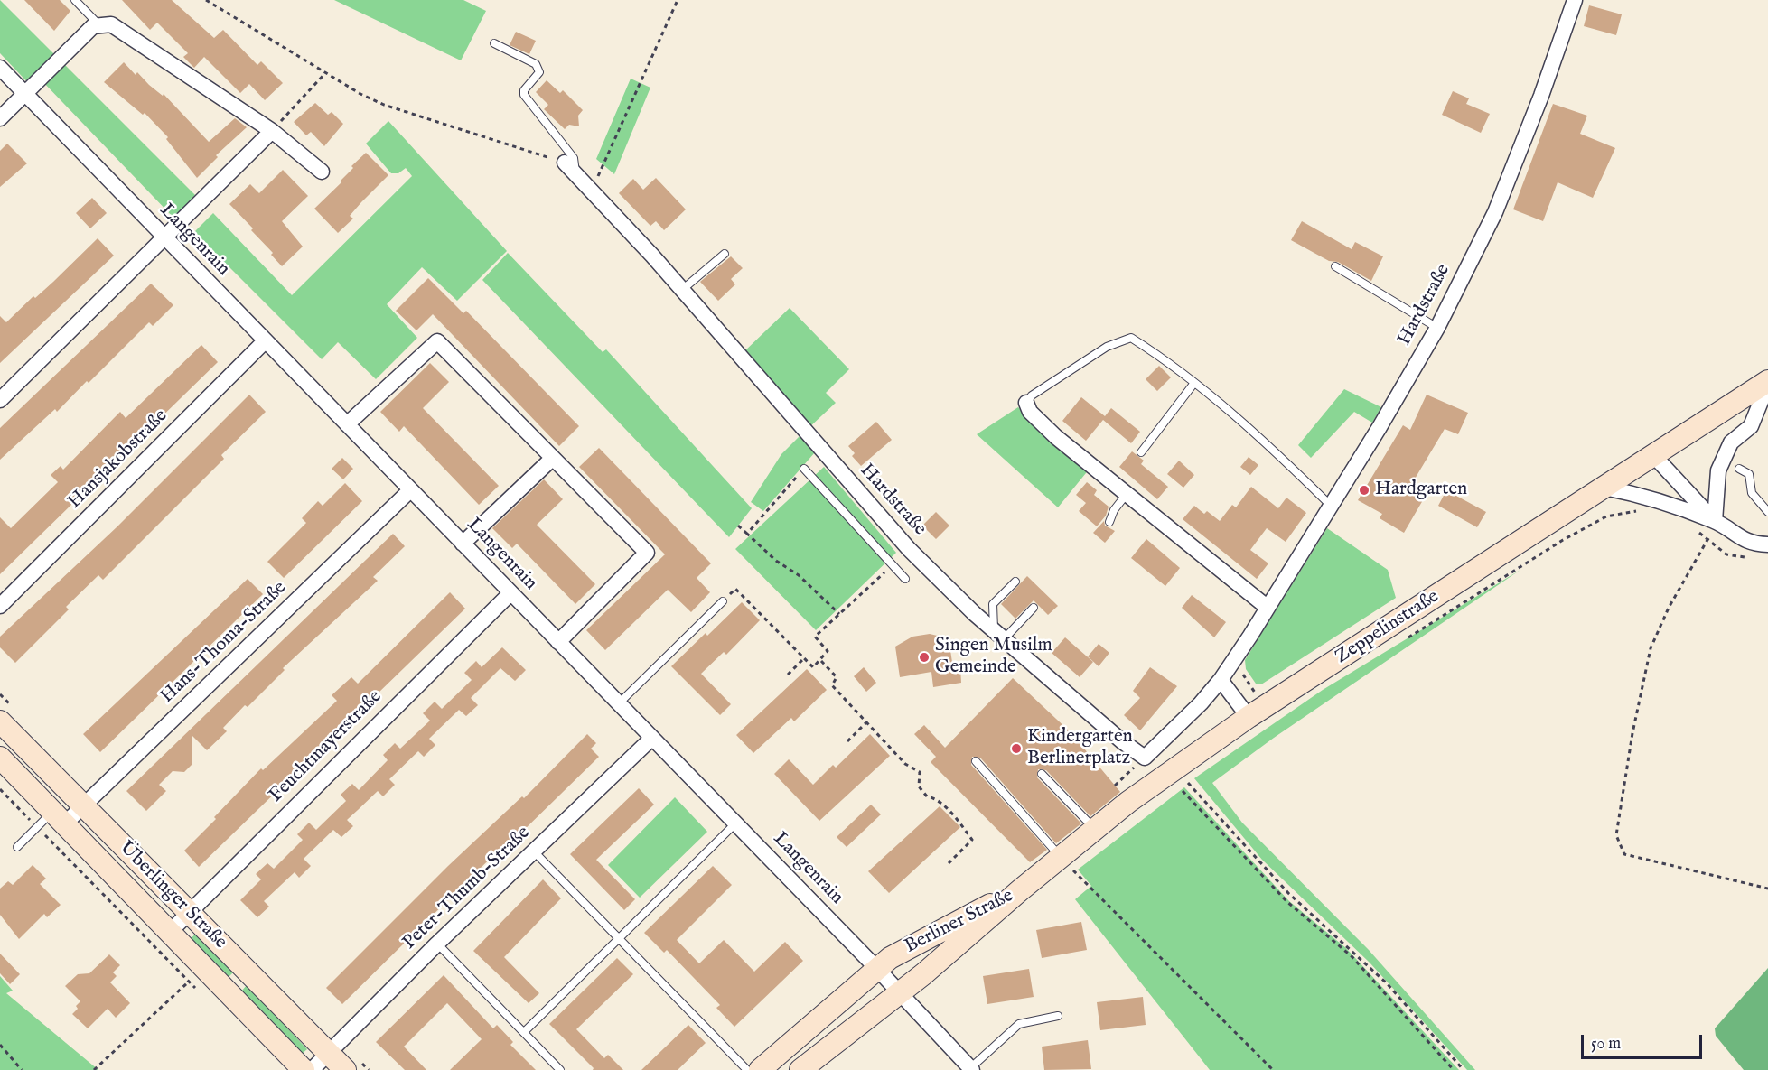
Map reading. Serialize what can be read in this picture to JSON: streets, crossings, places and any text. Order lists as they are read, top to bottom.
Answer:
{
  "streets": {
    "street": [
      "Langenrain",
      "Hardstraße",
      "Hansjakobstraße",
      "Zeppelinstraße",
      "Hans-Thoma-Straße",
      "Feuchtmayerstraße",
      "Peter-Thumb-Straße",
      "Überlinger Straße",
      "Berliner Straße"
    ]
  },
  "crossings": [
    ["Langenrain", "Hansjakobstraße"],
    ["Langenrain", "Hans-Thoma-Straße"],
    ["Langenrain", "Feuchtmayerstraße"],
    ["Langenrain", "Peter-Thumb-Straße"],
    ["Langenrain", "Berliner Straße"],
    ["Zeppelinstraße", "Berliner Straße"],
    ["Hans-Thoma-Straße", "Überlinger Straße"],
    ["Feuchtmayerstraße", "Überlinger Straße"],
    ["Peter-Thumb-Straße", "Überlinger Straße"]
  ],
  "places": ["Hardgarten", "Singen Musilm Gemeinde", "Kindergarten Berlinerplatz"],
  "scale_bar": "50 m"
}
